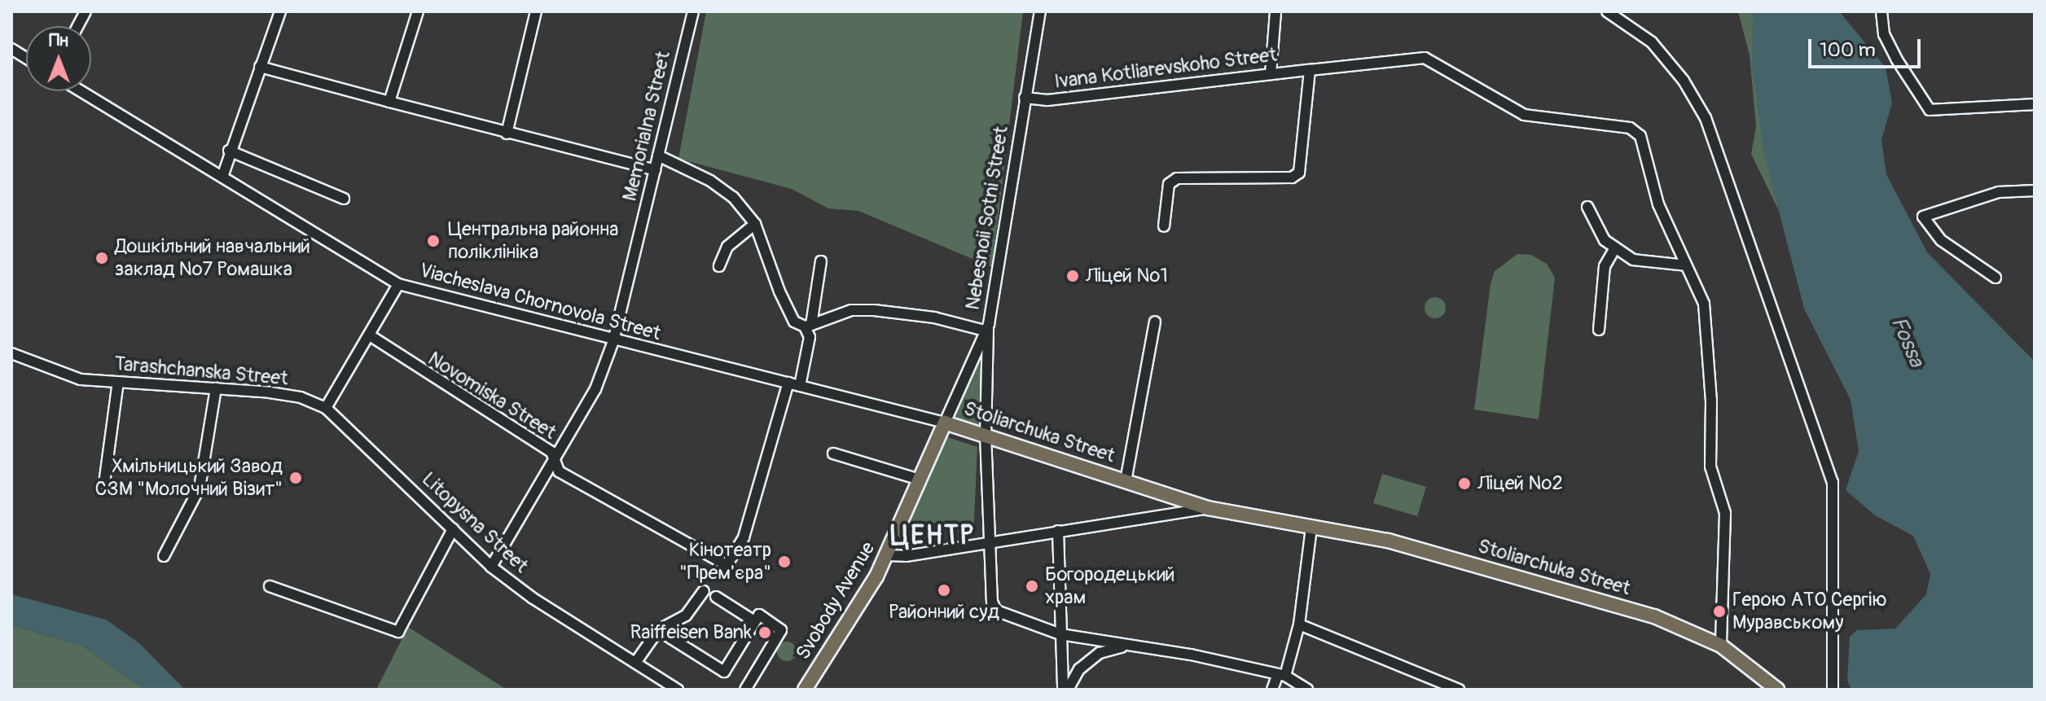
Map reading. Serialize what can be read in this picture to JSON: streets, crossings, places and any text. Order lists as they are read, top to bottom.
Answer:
{
  "streets": {
    "main road": ["Stoliarchuka Street", "Svobody Avenue"],
    "street": [
      "Ivana Kotliarevskoho Street",
      "Memorialna Street",
      "Nebesnoii Sotni Street",
      "Viacheslava Chornovola Street",
      "Tarashchanska Street",
      "Novomiska Street",
      "Litopysna Street"
    ]
  },
  "crossings": [
    ["Ivana Kotliarevskoho Street", "Nebesnoii Sotni Street"],
    ["Ivana Kotliarevskoho Street", "Stoliarchuka Street"],
    ["Memorialna Street", "Viacheslava Chornovola Street"],
    ["Memorialna Street", "Novomiska Street"],
    ["Memorialna Street", "Litopysna Street"],
    ["Nebesnoii Sotni Street", "Viacheslava Chornovola Street"],
    ["Nebesnoii Sotni Street", "Stoliarchuka Street"],
    ["Nebesnoii Sotni Street", "Svobody Avenue"],
    ["Viacheslava Chornovola Street", "Novomiska Street"],
    ["Viacheslava Chornovola Street", "Stoliarchuka Street"],
    ["Viacheslava Chornovola Street", "Svobody Avenue"],
    ["Tarashchanska Street", "Litopysna Street"],
    ["Stoliarchuka Street", "Svobody Avenue"]
  ],
  "districts": ["ЦЕНТР"],
  "water": ["Fossa"],
  "places": [
    "Центральна районна поліклініка",
    "Дошкільний навчальний заклад №7 Ромашка",
    "Ліцей №1",
    "Хмільницький Завод СЗМ \"Молочний Візит\"",
    "Ліцей №2",
    "Кінотеатр \"Прем'єра\"",
    "Богородецький храм",
    "Районний суд",
    "Герою АТО Сергію Муравському",
    "Raiffeisen Bank"
  ],
  "scale_bar": "100 m",
  "north": "top"
}
